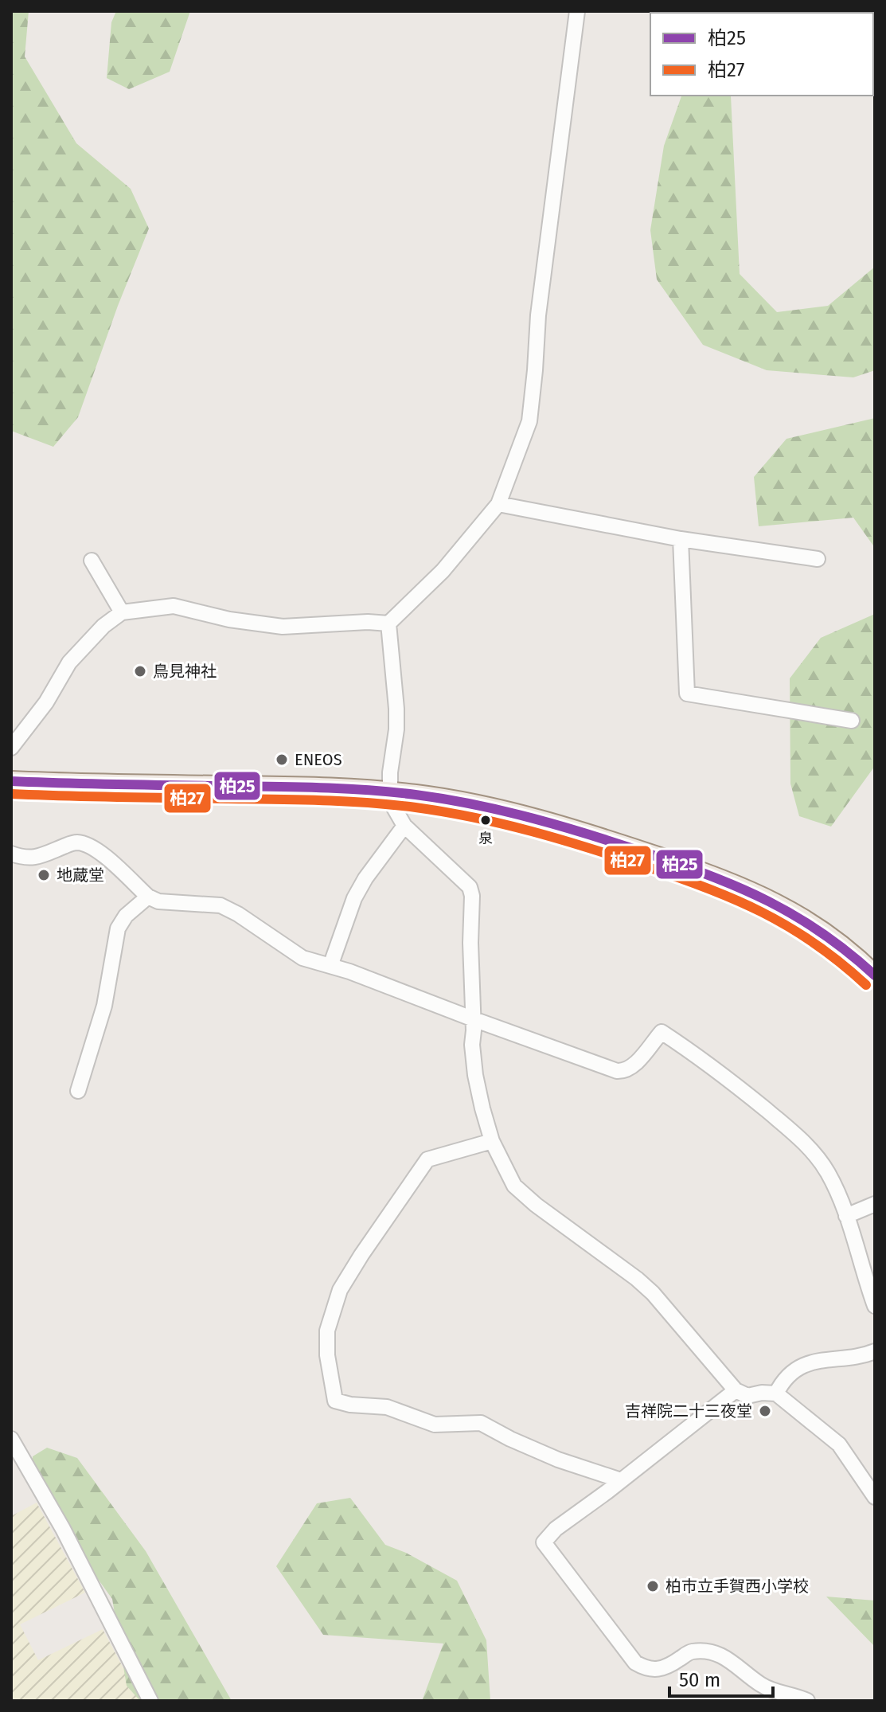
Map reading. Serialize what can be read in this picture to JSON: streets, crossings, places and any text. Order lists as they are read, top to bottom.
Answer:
{
  "places": [
    "鳥見神社",
    "ENEOS",
    "泉",
    "地蔵堂",
    "吉祥院二十三夜堂",
    "柏市立手賀西小学校"
  ],
  "lines": ["transit line 柏25", "transit line 柏27"],
  "legend": ["柏25", "柏27"],
  "scale_bar": "50 m"
}
